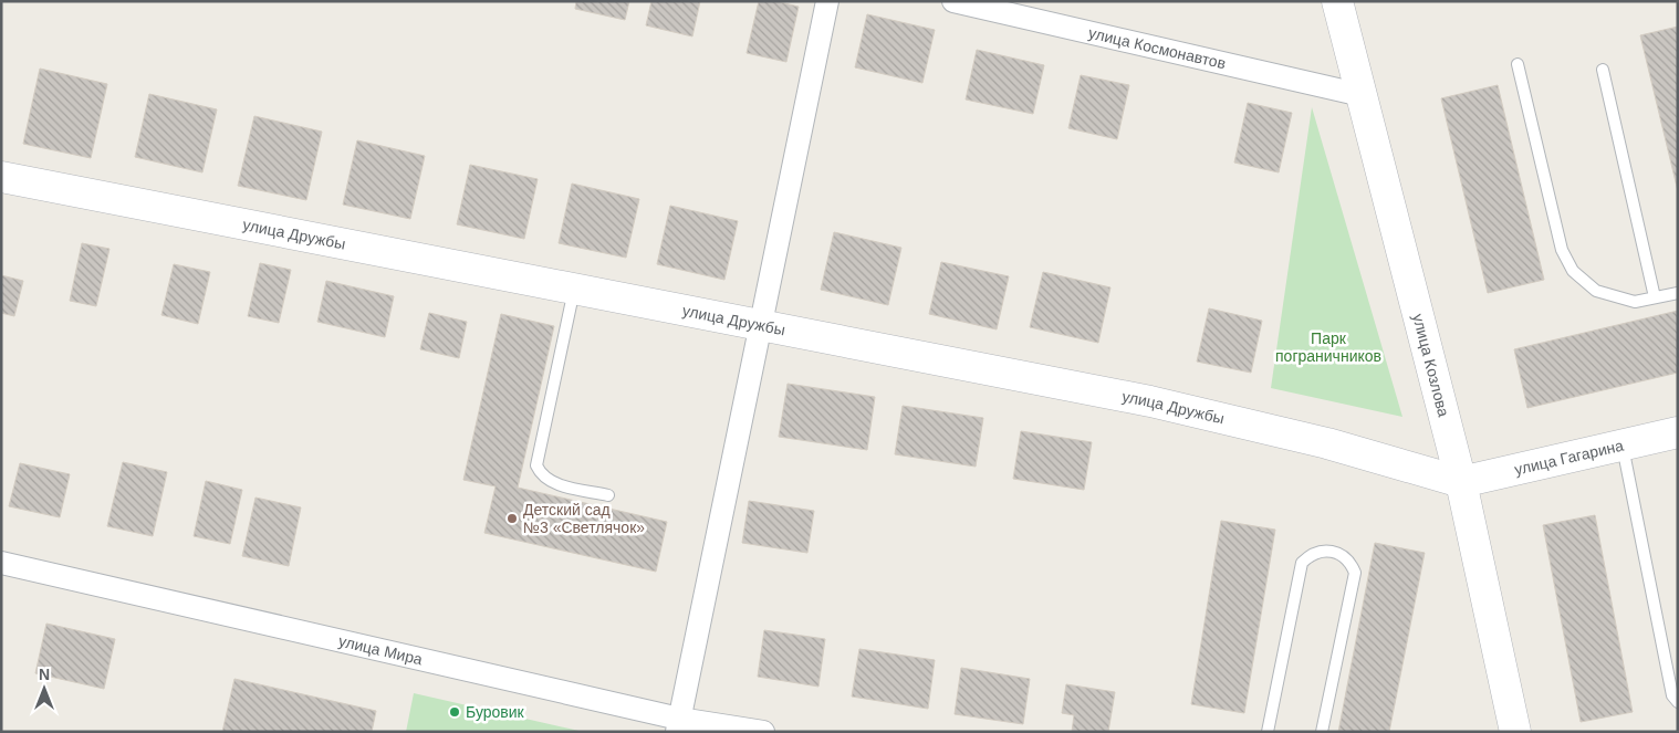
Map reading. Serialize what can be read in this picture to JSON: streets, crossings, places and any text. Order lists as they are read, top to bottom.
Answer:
{
  "streets": {
    "street": [
      "улица Космонавтов",
      "улица Дружбы",
      "улица Козлова",
      "улица Гагарина",
      "улица Мира"
    ]
  },
  "crossings": [
    ["улица Космонавтов", "улица Козлова"],
    ["улица Дружбы", "улица Козлова"],
    ["улица Дружбы", "улица Гагарина"],
    ["улица Козлова", "улица Гагарина"]
  ],
  "parks": ["Парк пограничников"],
  "places": ["Детский сад №3 «Светлячок»", "Буровик"],
  "north": "top"
}
